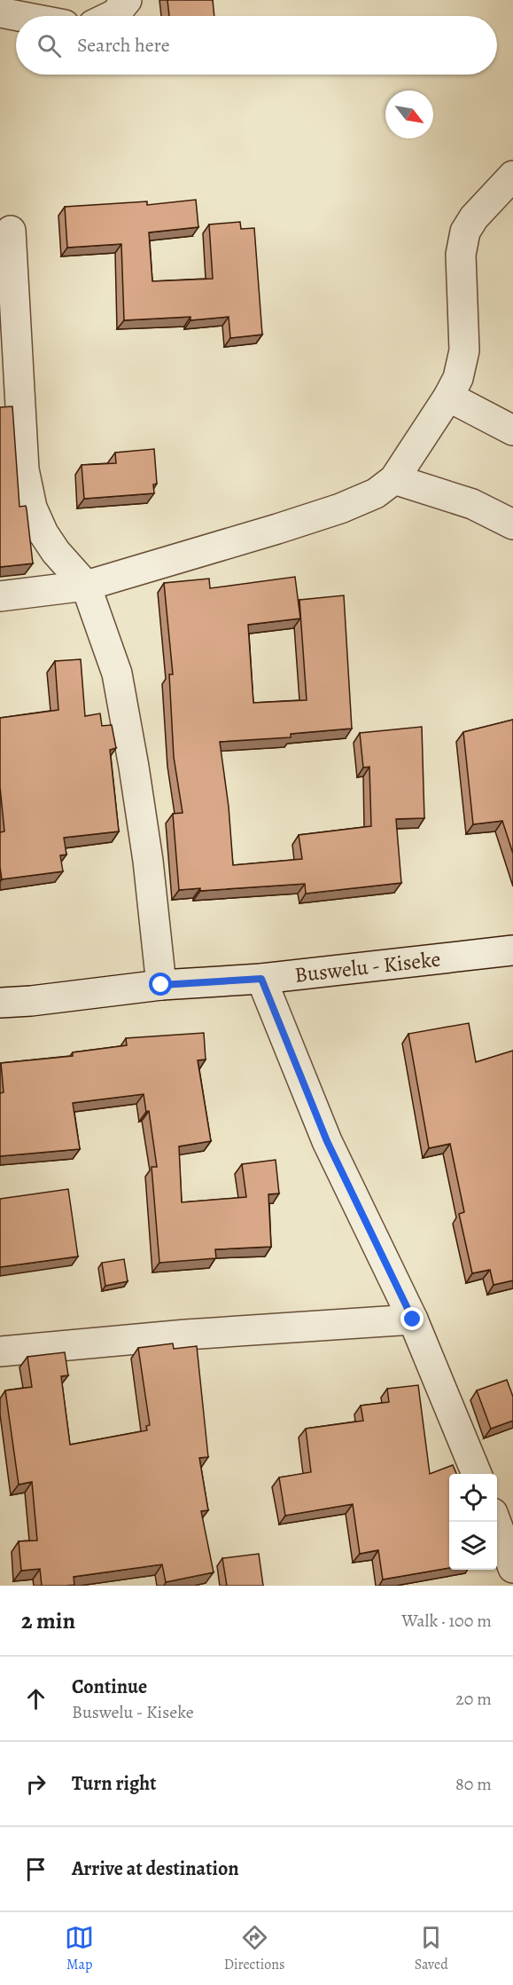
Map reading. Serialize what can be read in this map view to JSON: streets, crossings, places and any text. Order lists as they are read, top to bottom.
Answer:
{
  "streets": {
    "street": ["Buswelu - Kiseke"]
  },
  "north": "bottom right",
  "page": {
    "search": "Search here",
    "heading": ["2 min", "Walk · 100 m"],
    "list": [
      ["Continue", "Buswelu - Kiseke", "20 m"],
      ["Turn right", "80 m"],
      "Arrive at destination"
    ],
    "nav": ["Map", "Directions", "Saved"]
  }
}
